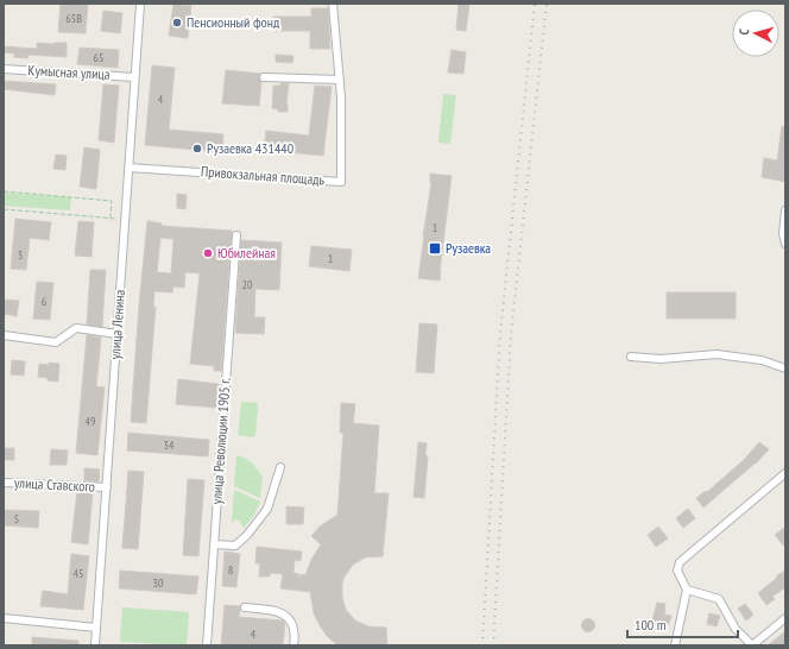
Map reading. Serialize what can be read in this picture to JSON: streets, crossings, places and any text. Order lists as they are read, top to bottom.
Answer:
{
  "streets": {
    "street": [
      "Кумысная улица",
      "Привокзальная площадь",
      "улица Ленина",
      "улица Революции 1905 г.",
      "улица Ставского"
    ]
  },
  "crossings": [
    ["Кумысная улица", "улица Ленина"],
    ["Привокзальная площадь", "улица Ленина"],
    ["улица Ленина", "улица Ставского"]
  ],
  "places": {
    "other": ["Пенсионный фонд", "Рузаевка 431440", "Юбилейная"],
    "transit": ["Рузаевка"]
  },
  "house_numbers": [
    "65В",
    "65",
    "4",
    "1",
    "3",
    "1",
    "20",
    "6",
    "49",
    "34",
    "5",
    "8",
    "45",
    "30",
    "4"
  ],
  "scale_bar": "100 m",
  "north": "left"
}
